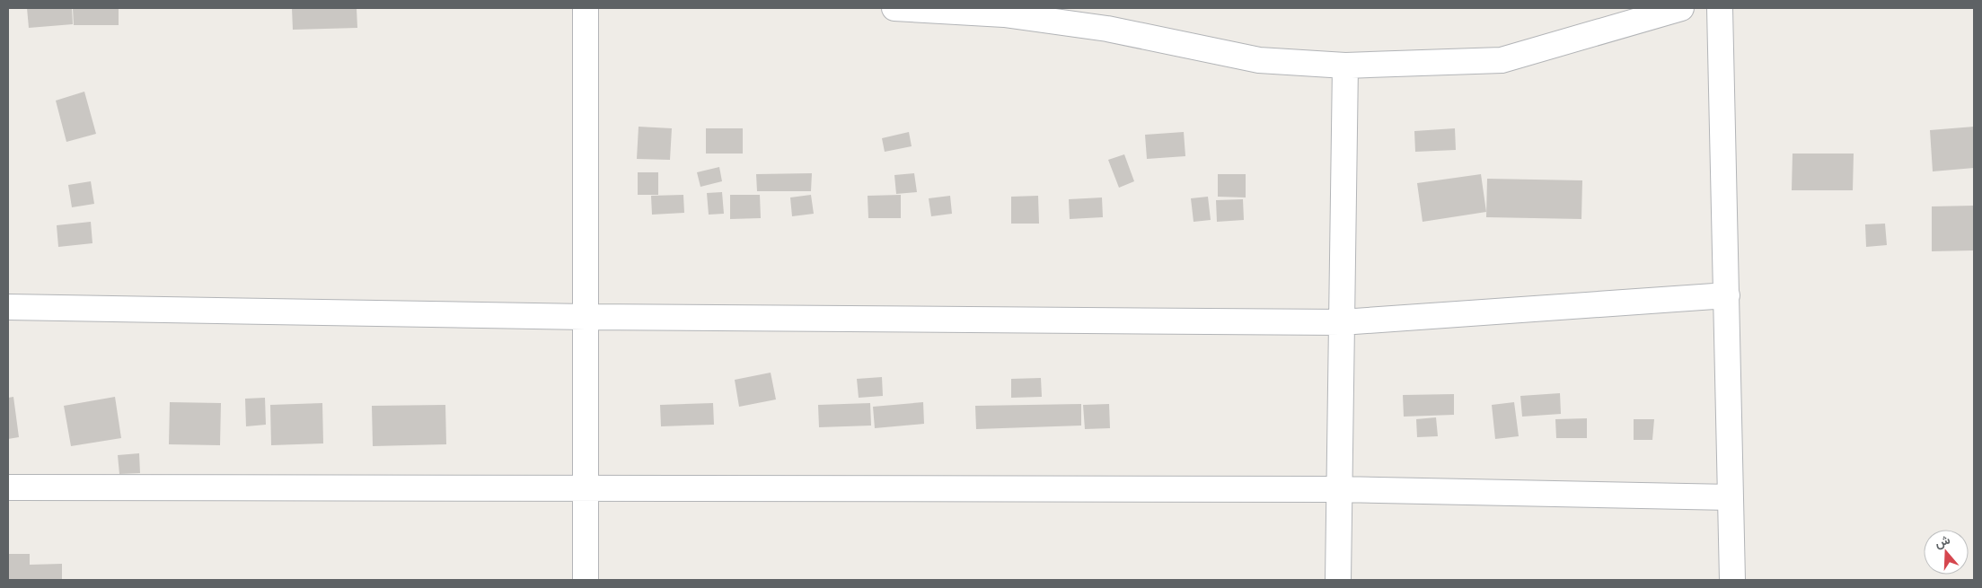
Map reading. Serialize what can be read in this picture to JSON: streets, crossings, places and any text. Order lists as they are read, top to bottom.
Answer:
{
  "north": "top"
}
